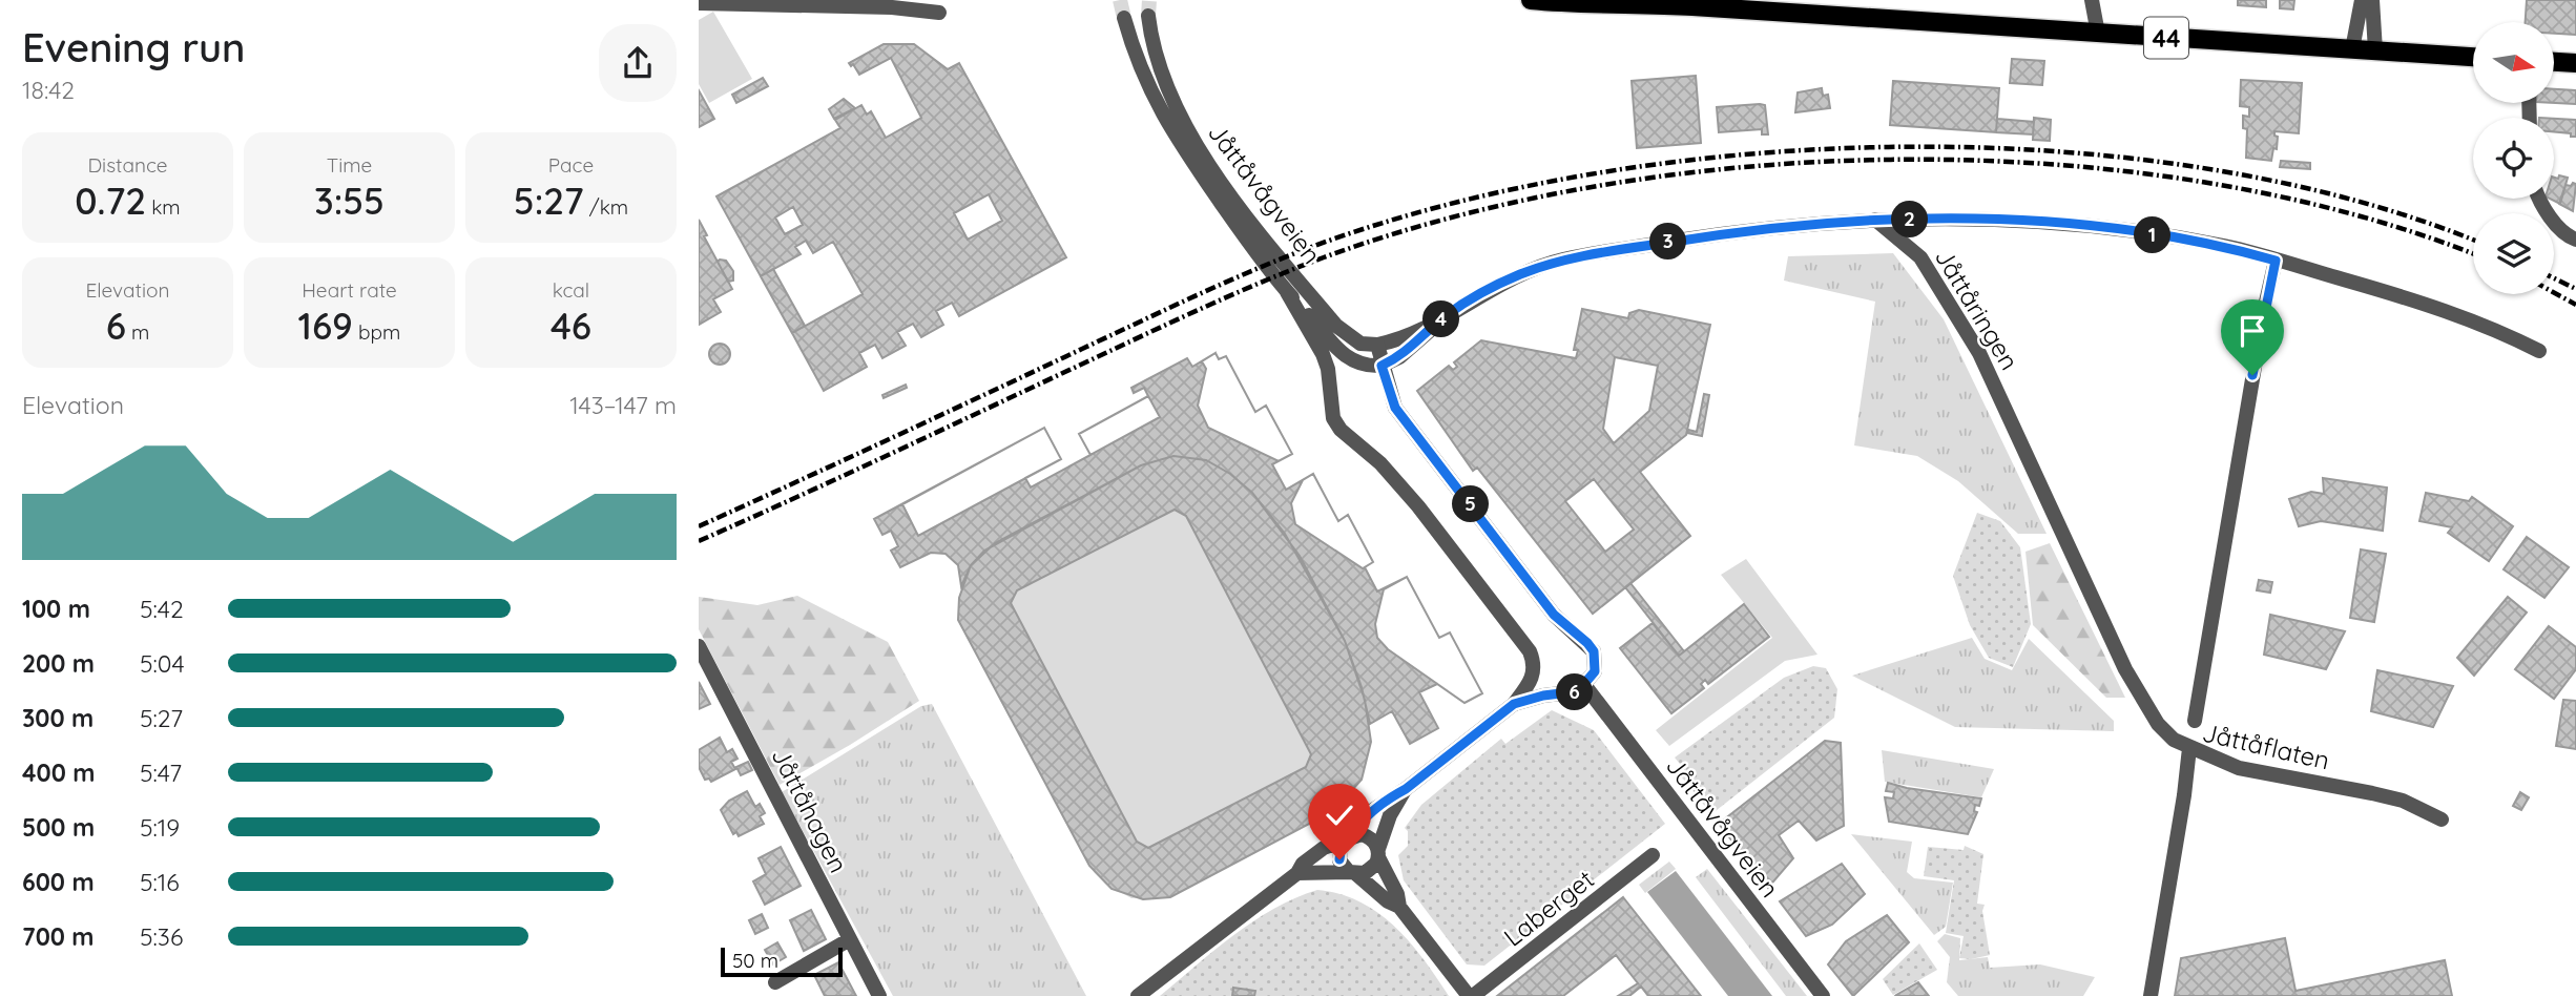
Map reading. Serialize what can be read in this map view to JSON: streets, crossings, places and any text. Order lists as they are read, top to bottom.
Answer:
{
  "streets": {
    "main road": ["44"],
    "street": [
      "Jåttåvågveien",
      "Jåttåringen",
      "Jåttåflaten",
      "Jåttåhagen",
      "Laberget"
    ]
  },
  "crossings": [
    ["Jåttåringen", "Jåttåflaten"]
  ],
  "scale_bar": "50 m",
  "north": "right",
  "page": {
    "heading": ["Evening run", "18:42"],
    "stats": [
      ["Distance", "0.72 km"],
      ["Time", "3:55"],
      ["Pace", "5:27 /km"],
      ["Elevation", "6 m"],
      ["Heart rate", "169 bpm"],
      ["kcal", "46"]
    ],
    "pins": [
      "2",
      "1",
      "3",
      "4",
      "5",
      "6"
    ],
    "chart": ["Elevation", "143–147 m"],
    "list": [
      {
        "name": "100 m",
        "note": "5:42"
      },
      {
        "name": "200 m",
        "note": "5:04"
      },
      {
        "name": "300 m",
        "note": "5:27"
      },
      {
        "name": "400 m",
        "note": "5:47"
      },
      {
        "name": "500 m",
        "note": "5:19"
      },
      {
        "name": "600 m",
        "note": "5:16"
      },
      {
        "name": "700 m",
        "note": "5:36"
      }
    ],
    "scale": "50 m"
  }
}
